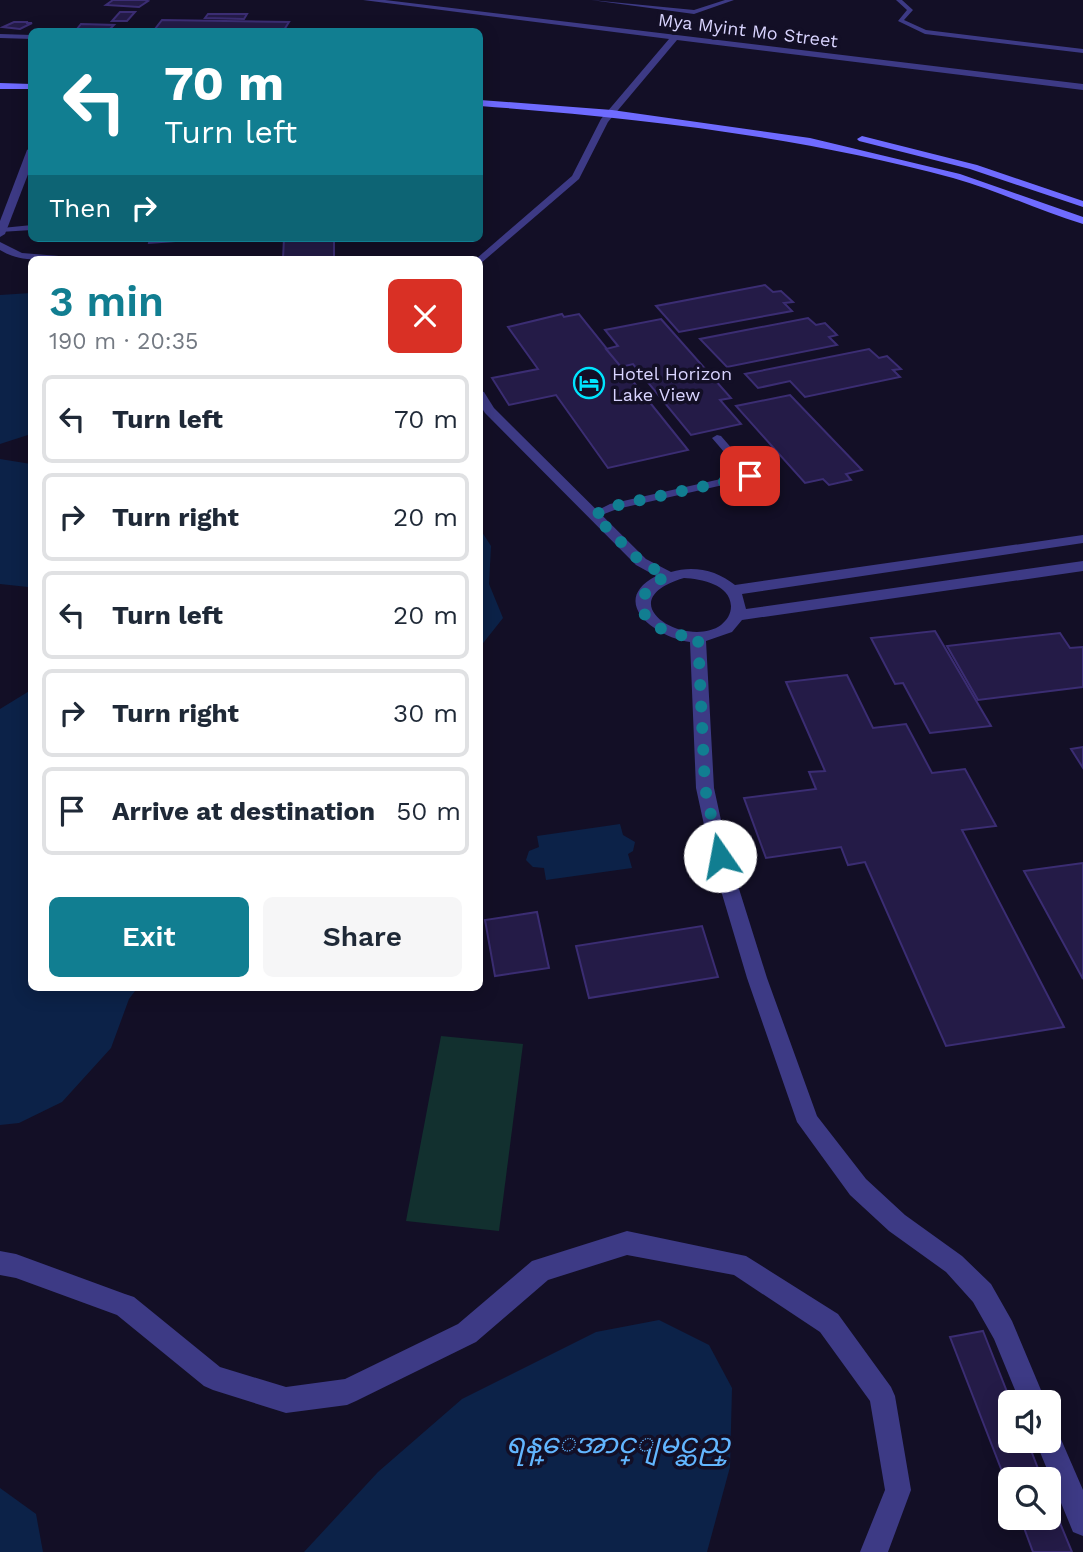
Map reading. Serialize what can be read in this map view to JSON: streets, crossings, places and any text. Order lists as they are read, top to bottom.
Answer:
{
  "streets": {
    "street": ["Mya Myint Mo Street"]
  },
  "water": ["ရန္ေအာင္ျမင္ဆည္"],
  "places": {
    "hotel": ["Hotel Horizon Lake View"]
  },
  "page": {
    "turn": ["70 m", "Turn left"],
    "then": "Then",
    "heading": ["3 min", "190 m · 20:35"],
    "list": [
      {
        "name": "Turn left",
        "value": "70 m"
      },
      {
        "name": "Turn right",
        "value": "20 m"
      },
      {
        "name": "Turn left",
        "value": "20 m"
      },
      {
        "name": "Turn right",
        "value": "30 m"
      },
      {
        "name": "Arrive at destination",
        "value": "50 m"
      }
    ],
    "buttons": ["Exit", "Share"]
  }
}
